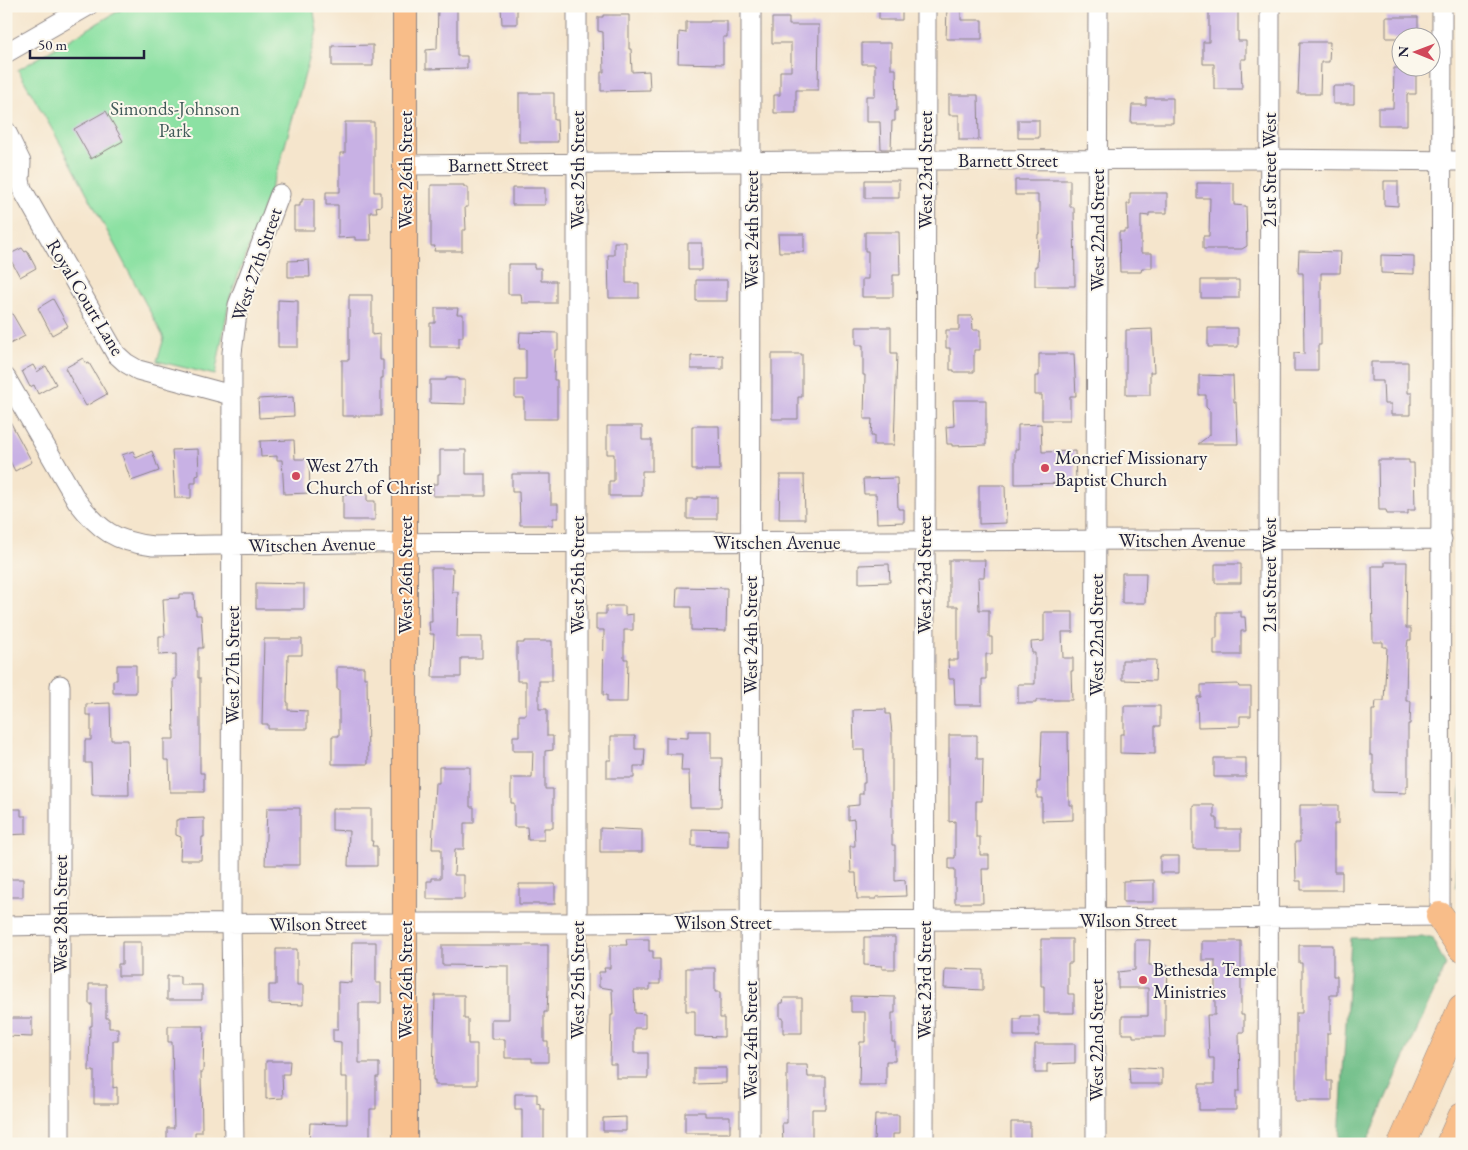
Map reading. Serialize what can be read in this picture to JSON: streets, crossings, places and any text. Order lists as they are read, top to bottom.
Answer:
{
  "streets": {
    "main road": ["West 26th Street"],
    "street": [
      "Barnett Street",
      "West 25th Street",
      "West 23rd Street",
      "21st Street West",
      "West 24th Street",
      "West 22nd Street",
      "West 27th Street",
      "Royal Court Lane",
      "Witschen Avenue",
      "West 28th Street",
      "Wilson Street"
    ]
  },
  "crossings": [
    ["Barnett Street", "West 26th Street"],
    ["Barnett Street", "West 25th Street"],
    ["Barnett Street", "West 23rd Street"],
    ["Barnett Street", "21st Street West"],
    ["Barnett Street", "West 24th Street"],
    ["Barnett Street", "West 22nd Street"],
    ["West 26th Street", "Witschen Avenue"],
    ["West 26th Street", "Wilson Street"],
    ["West 25th Street", "Witschen Avenue"],
    ["West 25th Street", "Wilson Street"],
    ["West 23rd Street", "Witschen Avenue"],
    ["West 23rd Street", "Wilson Street"],
    ["21st Street West", "Witschen Avenue"],
    ["21st Street West", "Wilson Street"],
    ["West 24th Street", "Witschen Avenue"],
    ["West 24th Street", "Wilson Street"],
    ["West 22nd Street", "Witschen Avenue"],
    ["West 22nd Street", "Wilson Street"],
    ["West 27th Street", "Royal Court Lane"],
    ["West 27th Street", "Witschen Avenue"],
    ["West 27th Street", "Wilson Street"],
    ["West 28th Street", "Wilson Street"]
  ],
  "parks": ["Simonds-Johnson Park"],
  "places": ["Moncrief Missionary Baptist Church", "West 27th Church of Christ", "Bethesda Temple Ministries"],
  "scale_bar": "50 m",
  "north": "left"
}
